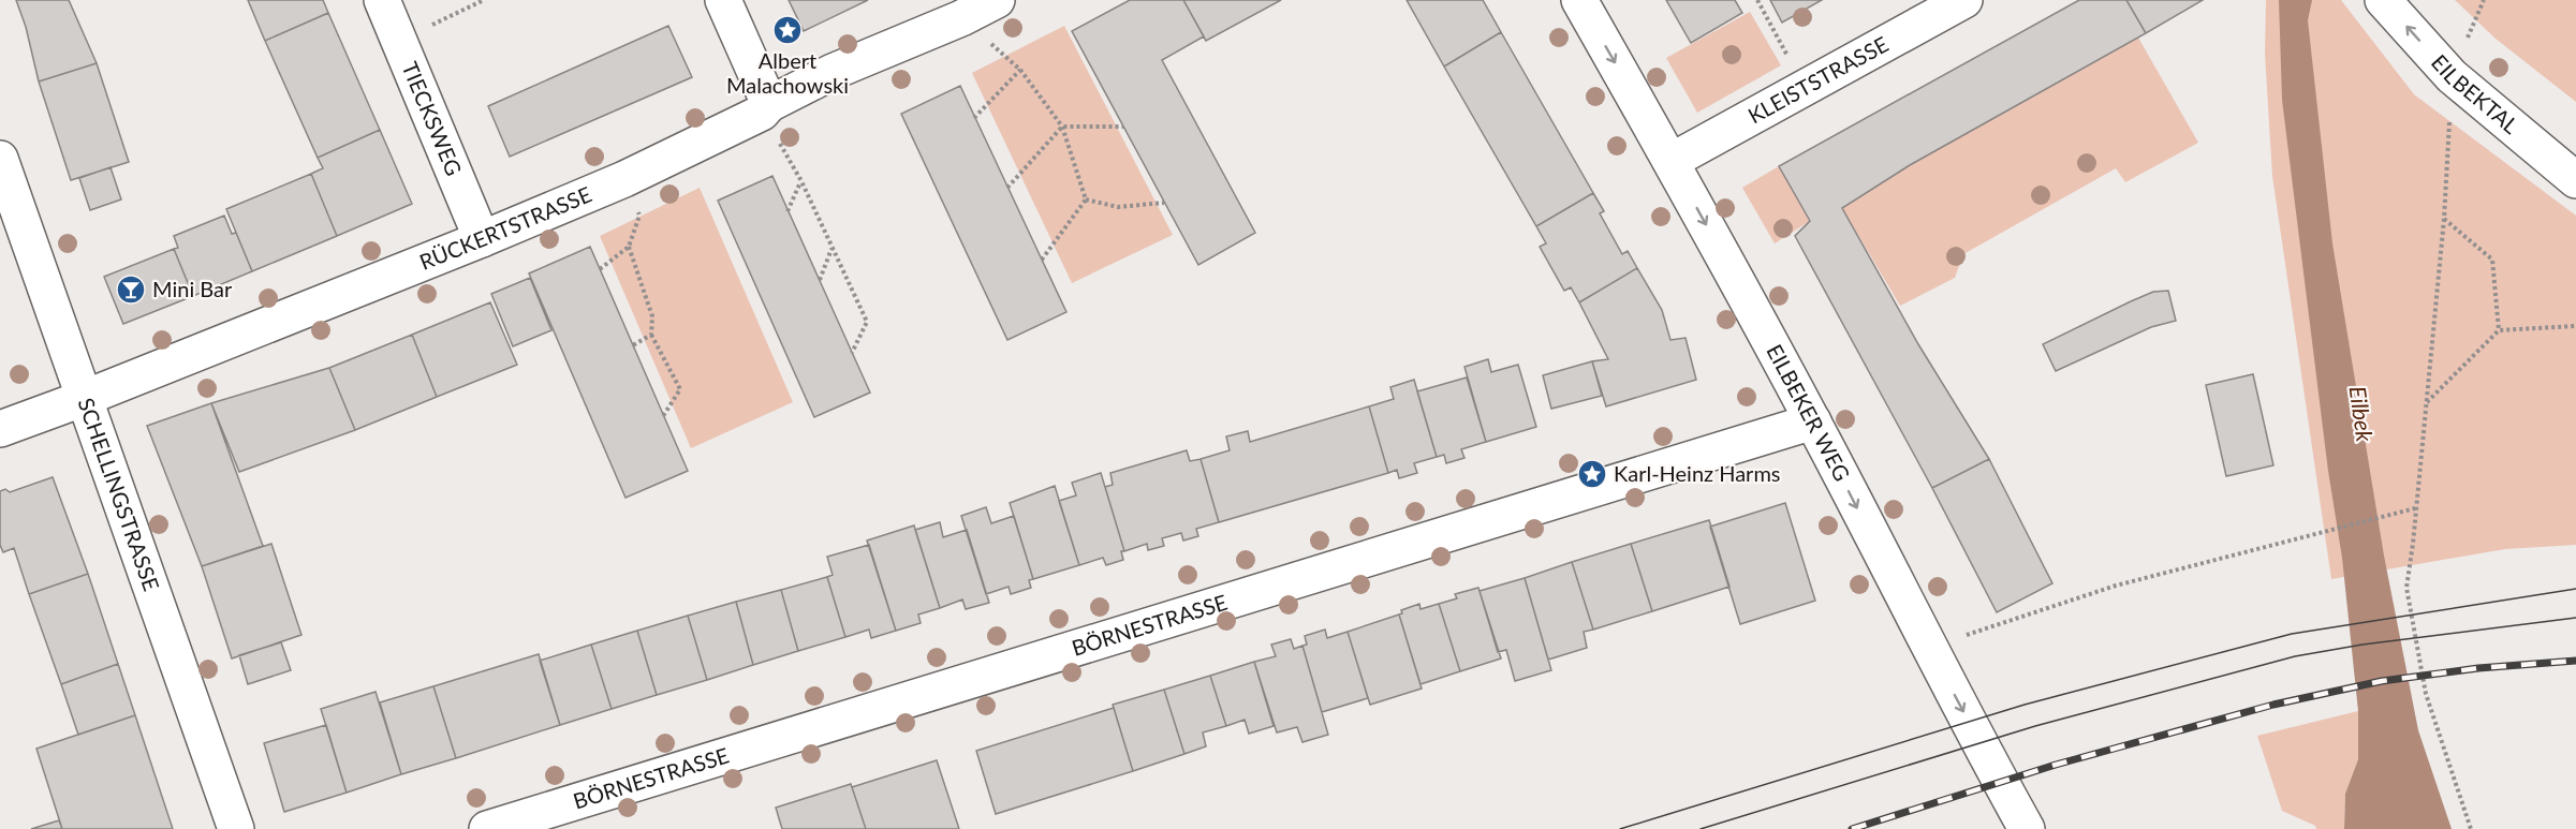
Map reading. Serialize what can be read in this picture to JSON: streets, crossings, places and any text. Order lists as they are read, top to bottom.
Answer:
{
  "streets": {
    "street": [
      "KLEISTSTRASSE",
      "EILBEKTAL",
      "TIECKSWEG",
      "RÜCKERTSTRASSE",
      "EILBEKER WEG",
      "SCHELLINGSTRASSE",
      "BÖRNESTRASSE"
    ]
  },
  "crossings": [
    ["KLEISTSTRASSE", "EILBEKER WEG"],
    ["TIECKSWEG", "RÜCKERTSTRASSE"],
    ["RÜCKERTSTRASSE", "SCHELLINGSTRASSE"],
    ["EILBEKER WEG", "BÖRNESTRASSE"]
  ],
  "one_way": ["EILBEKTAL", "EILBEKER WEG"],
  "water": ["Eilbek"],
  "places": {
    "place": ["Albert Malachowski", "Karl-Heinz Harms"],
    "bar": ["Mini Bar"]
  }
}
